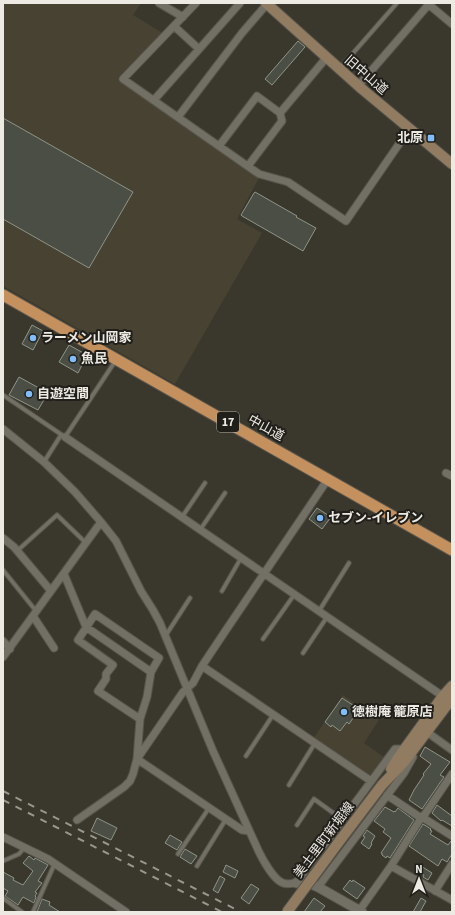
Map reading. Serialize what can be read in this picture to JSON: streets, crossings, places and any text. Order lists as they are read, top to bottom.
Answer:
{
  "streets": {
    "highway": ["17", "中山道"],
    "main road": ["旧中山道", "美土里町新堀線"]
  },
  "places": {
    "transit": ["北原"],
    "other": [
      "ラーメン山岡家",
      "魚民",
      "自遊空間",
      "セブン-イレブン",
      "徳樹庵 籠原店"
    ]
  },
  "north": "top"
}
